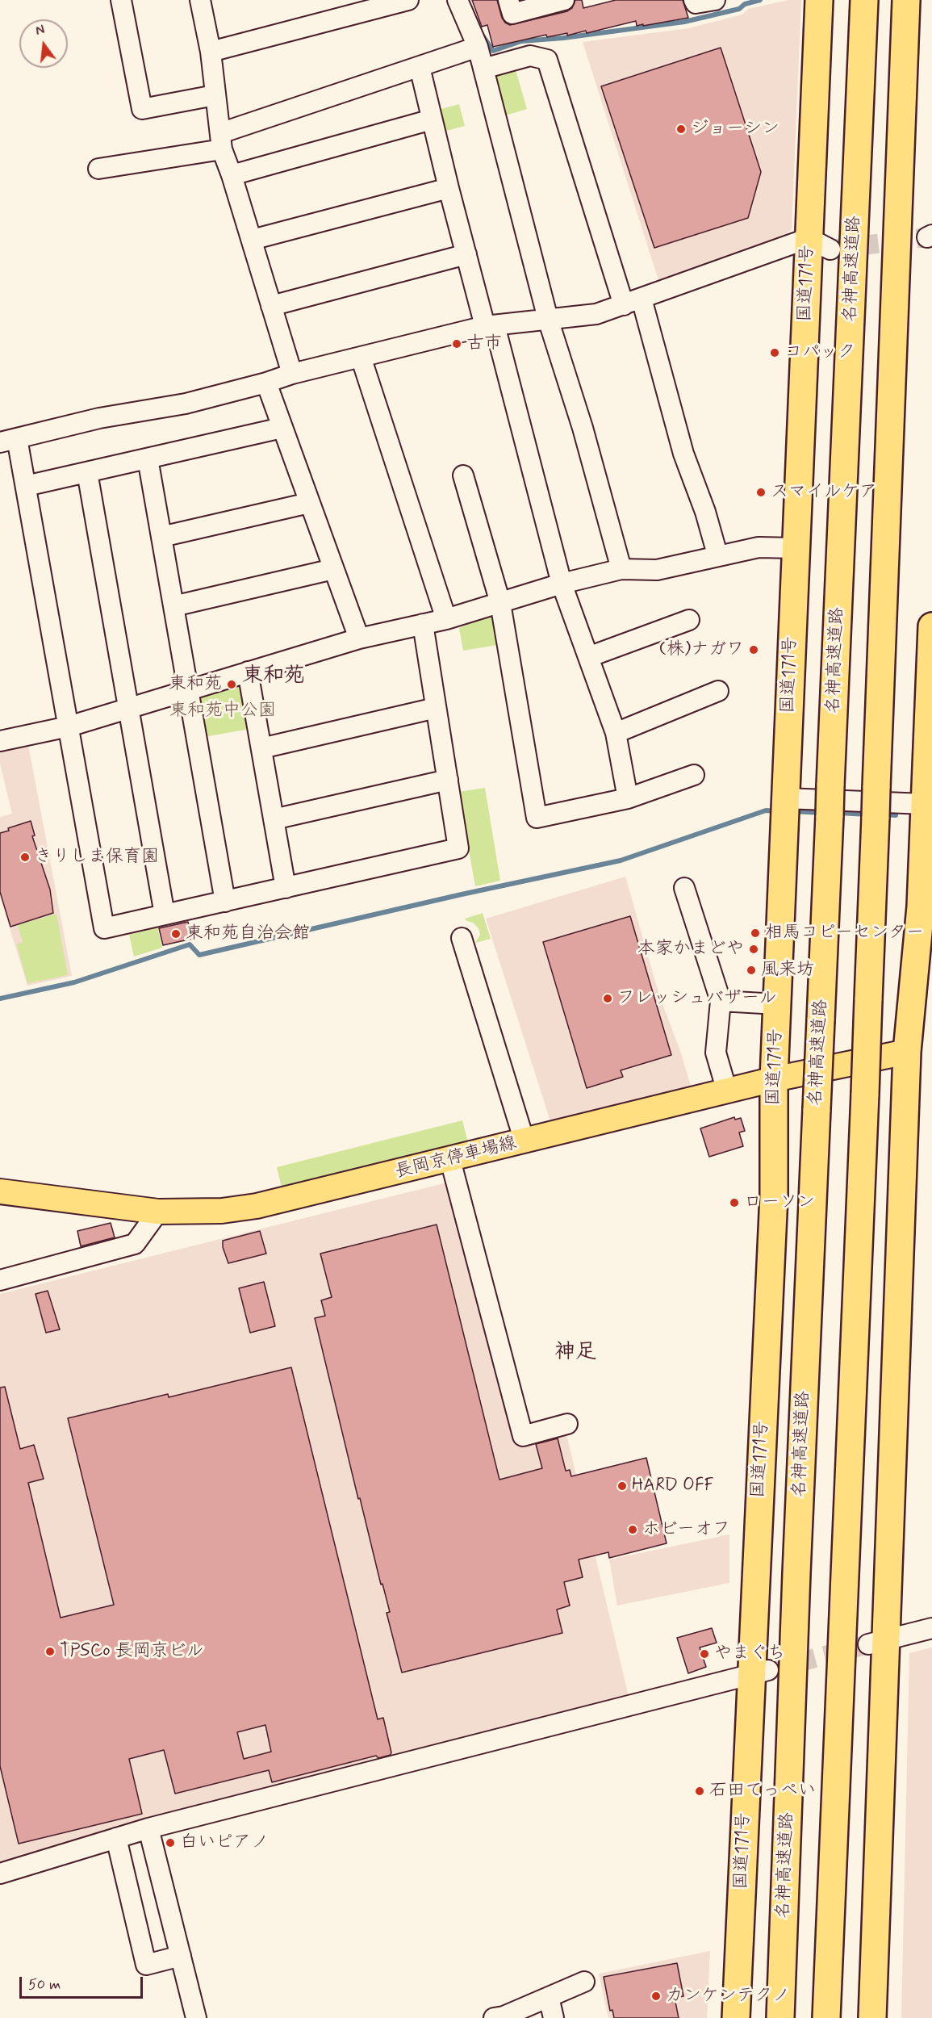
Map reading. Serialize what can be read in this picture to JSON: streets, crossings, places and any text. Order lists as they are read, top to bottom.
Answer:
{
  "streets": {
    "highway": ["名神高速道路", "国道171号"],
    "main road": ["長岡京停車場線"]
  },
  "crossings": [
    ["国道171号", "長岡京停車場線"]
  ],
  "districts": ["東和苑", "神足"],
  "parks": ["東和苑中公園"],
  "places": [
    "ジョーシン",
    "古市",
    "コパック",
    "スマイルケア",
    "(株)ナガワ",
    "東和苑",
    "きりしま保育園",
    "相馬コピーセンター",
    "東和苑自治会館",
    "本家かまどや",
    "風来坊",
    "フレッシュバザール",
    "ローソン",
    "HARD OFF",
    "ホビーオフ",
    "TPSCo 長岡京ビル",
    "やまぐち",
    "石田てっぺい",
    "白いピアノ",
    "カンケンテクノ"
  ],
  "scale_bar": "50 m",
  "north": "top"
}
